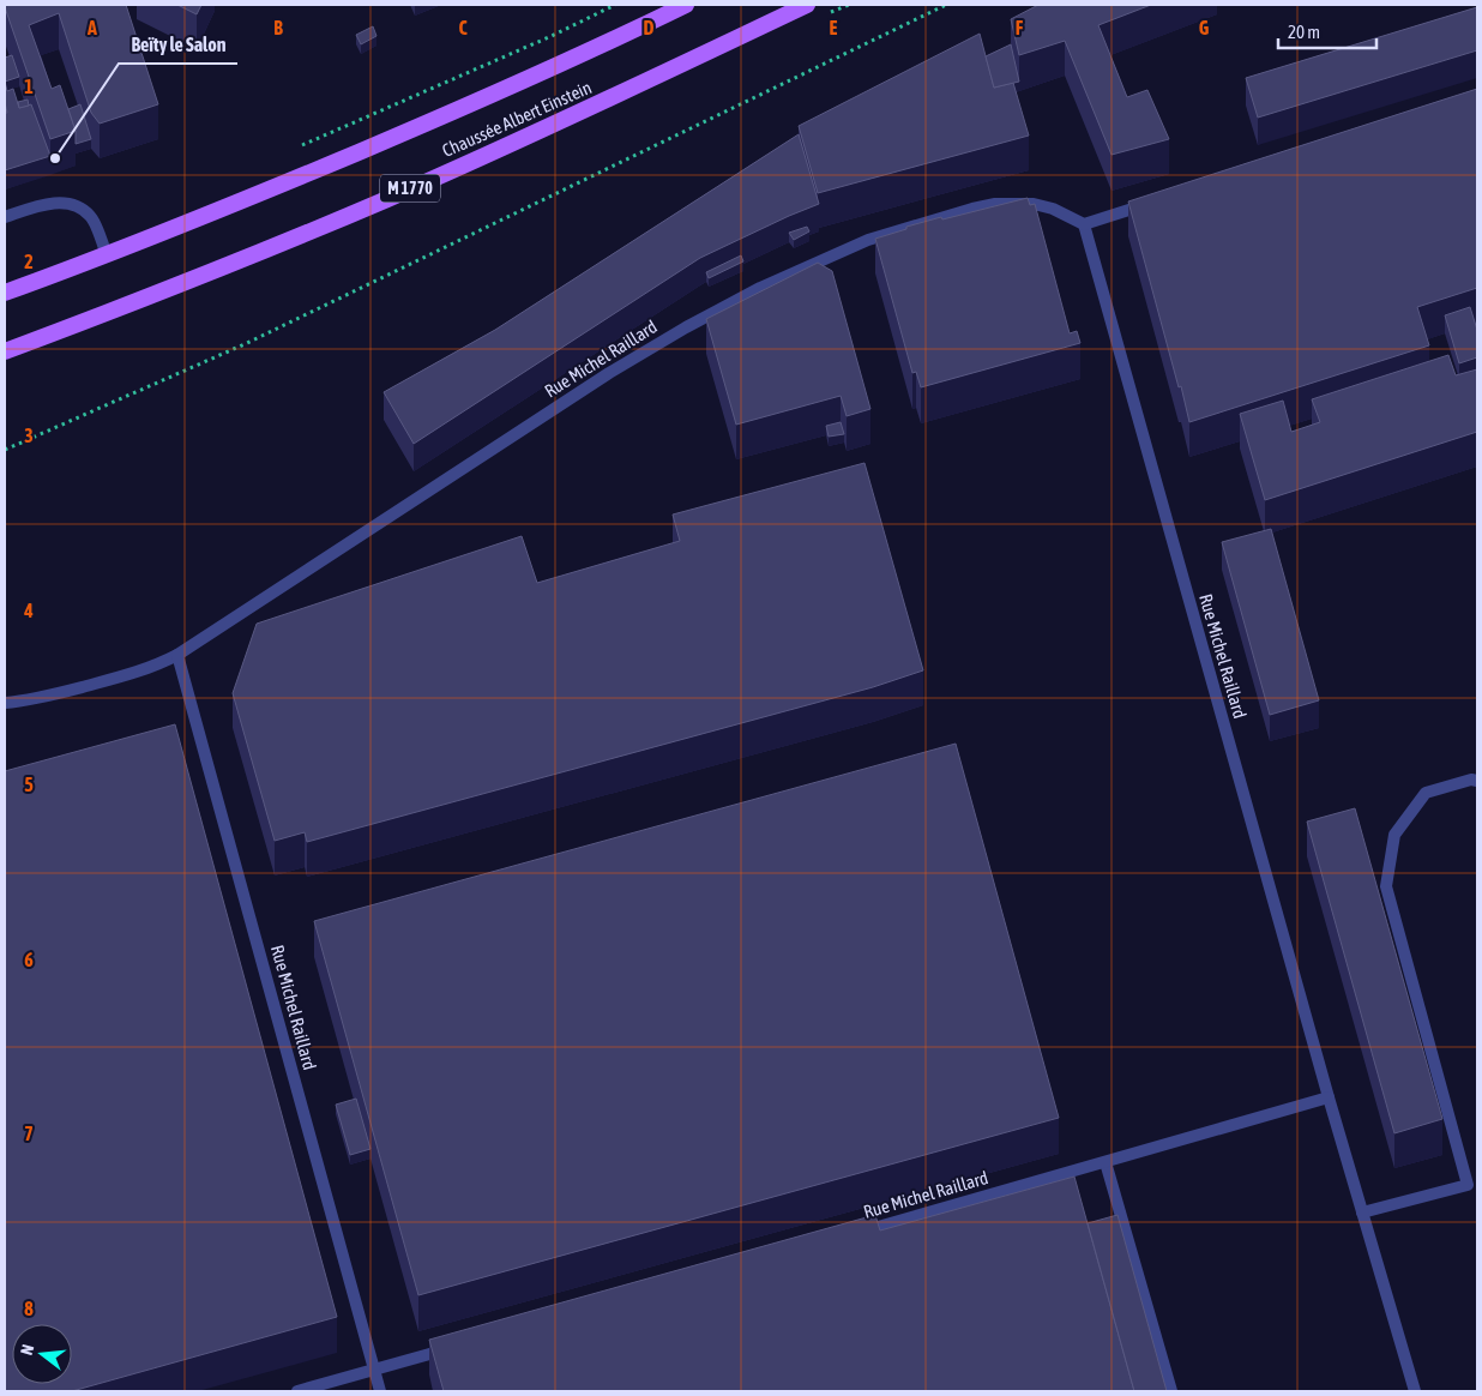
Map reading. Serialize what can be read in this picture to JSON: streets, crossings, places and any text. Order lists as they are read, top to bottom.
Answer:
{
  "streets": {
    "main road": ["Chaussée Albert Einstein", "M 1770"],
    "street": ["Rue Michel Raillard"]
  },
  "places": ["Beïty le Salon"],
  "scale_bar": "20 m",
  "north": "left",
  "grid": {
    "columns": [
      "A",
      "B",
      "C",
      "D",
      "E",
      "F",
      "G"
    ],
    "rows": [
      "1",
      "2",
      "3",
      "4",
      "5",
      "6",
      "7",
      "8"
    ]
  }
}
